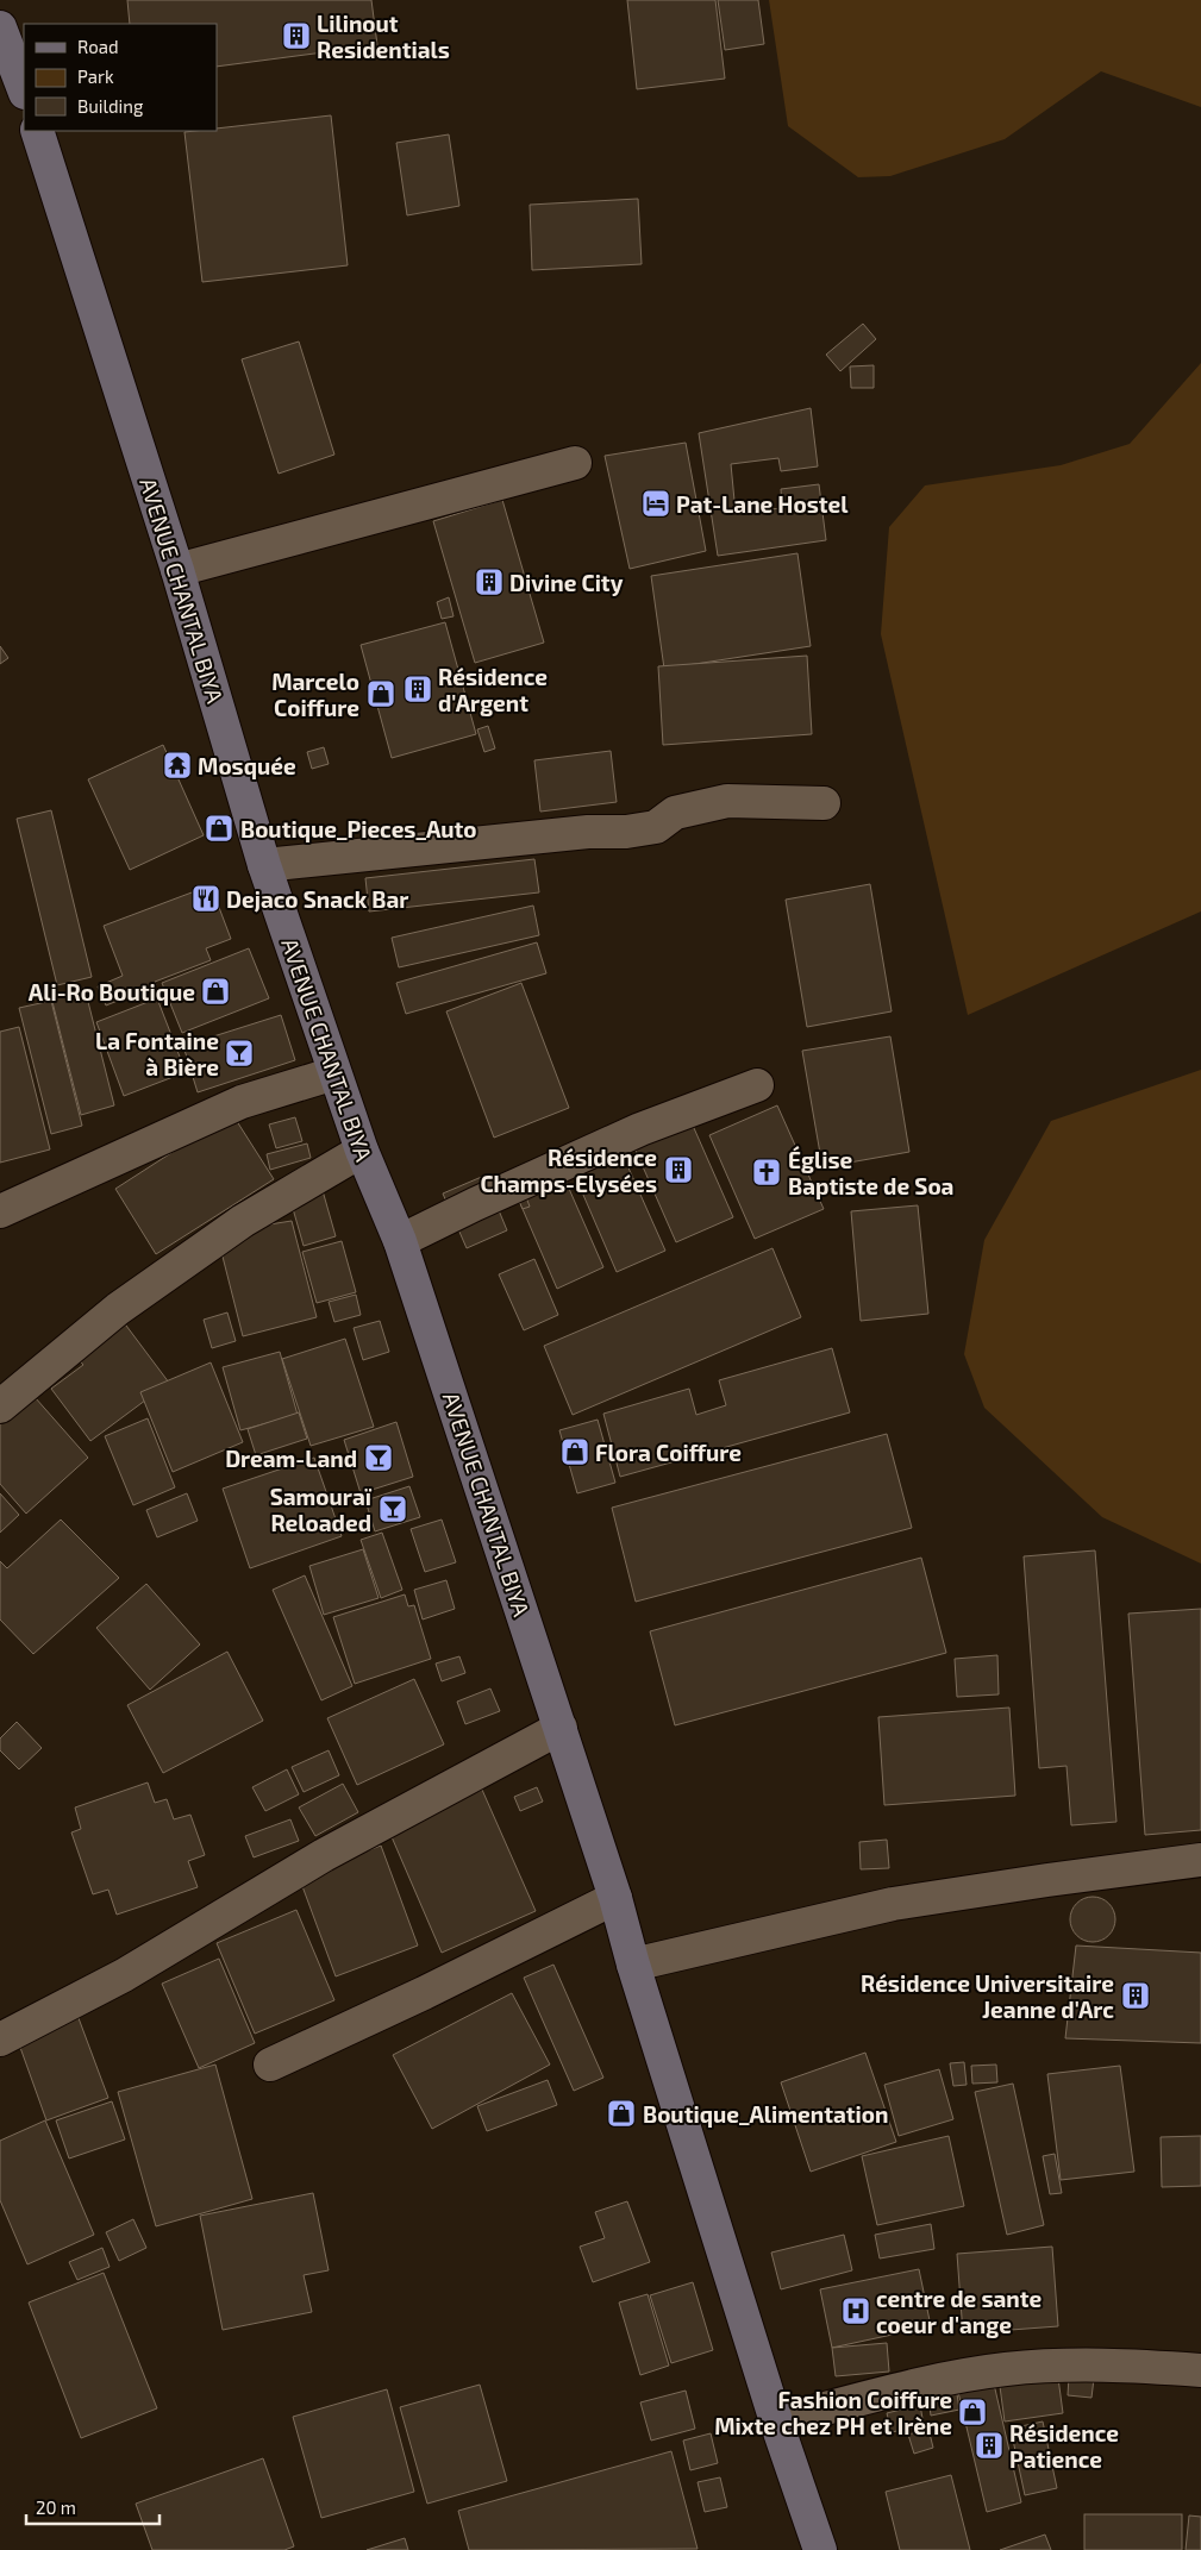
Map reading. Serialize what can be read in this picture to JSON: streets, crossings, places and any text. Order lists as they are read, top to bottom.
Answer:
{
  "streets": {
    "main road": ["AVENUE CHANTAL BIYA"]
  },
  "places": {
    "building": [
      "Lilinout Residentials",
      "Divine City",
      "Résidence d'Argent",
      "Résidence Champs-Elysées",
      "Résidence Universitaire Jeanne d'Arc",
      "Résidence Patience"
    ],
    "hotel": ["Pat-Lane Hostel"],
    "shop": [
      "Marcelo Coiffure",
      "Boutique_Pieces_Auto",
      "Ali-Ro Boutique",
      "Flora Coiffure",
      "Boutique_Alimentation",
      "Fashion Coiffure Mixte chez PH et Irène"
    ],
    "temple": ["Mosquée"],
    "restaurant": ["Dejaco Snack Bar"],
    "bar": ["La Fontaine à Bière", "Dream-Land", "Samouraï Reloaded"],
    "church": ["Église Baptiste de Soa"],
    "hospital": ["centre de sante coeur d'ange"]
  },
  "legend": ["Road", "Park", "Building"],
  "scale_bar": "20 m"
}
